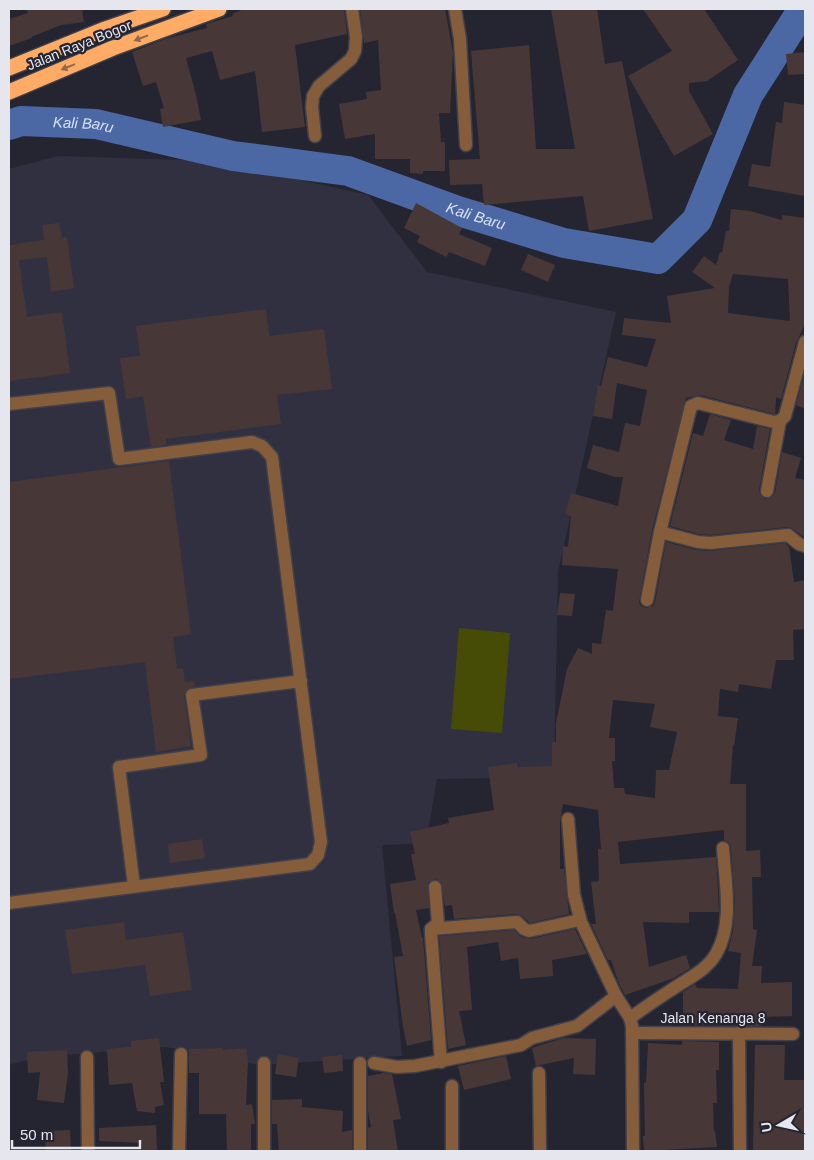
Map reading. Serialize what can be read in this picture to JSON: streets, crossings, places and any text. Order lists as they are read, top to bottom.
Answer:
{
  "streets": {
    "highway": ["Jalan Raya Bogor"],
    "street": ["Jalan Kenanga 8"]
  },
  "water": ["Kali Baru"],
  "scale_bar": "50 m",
  "north": "left"
}
